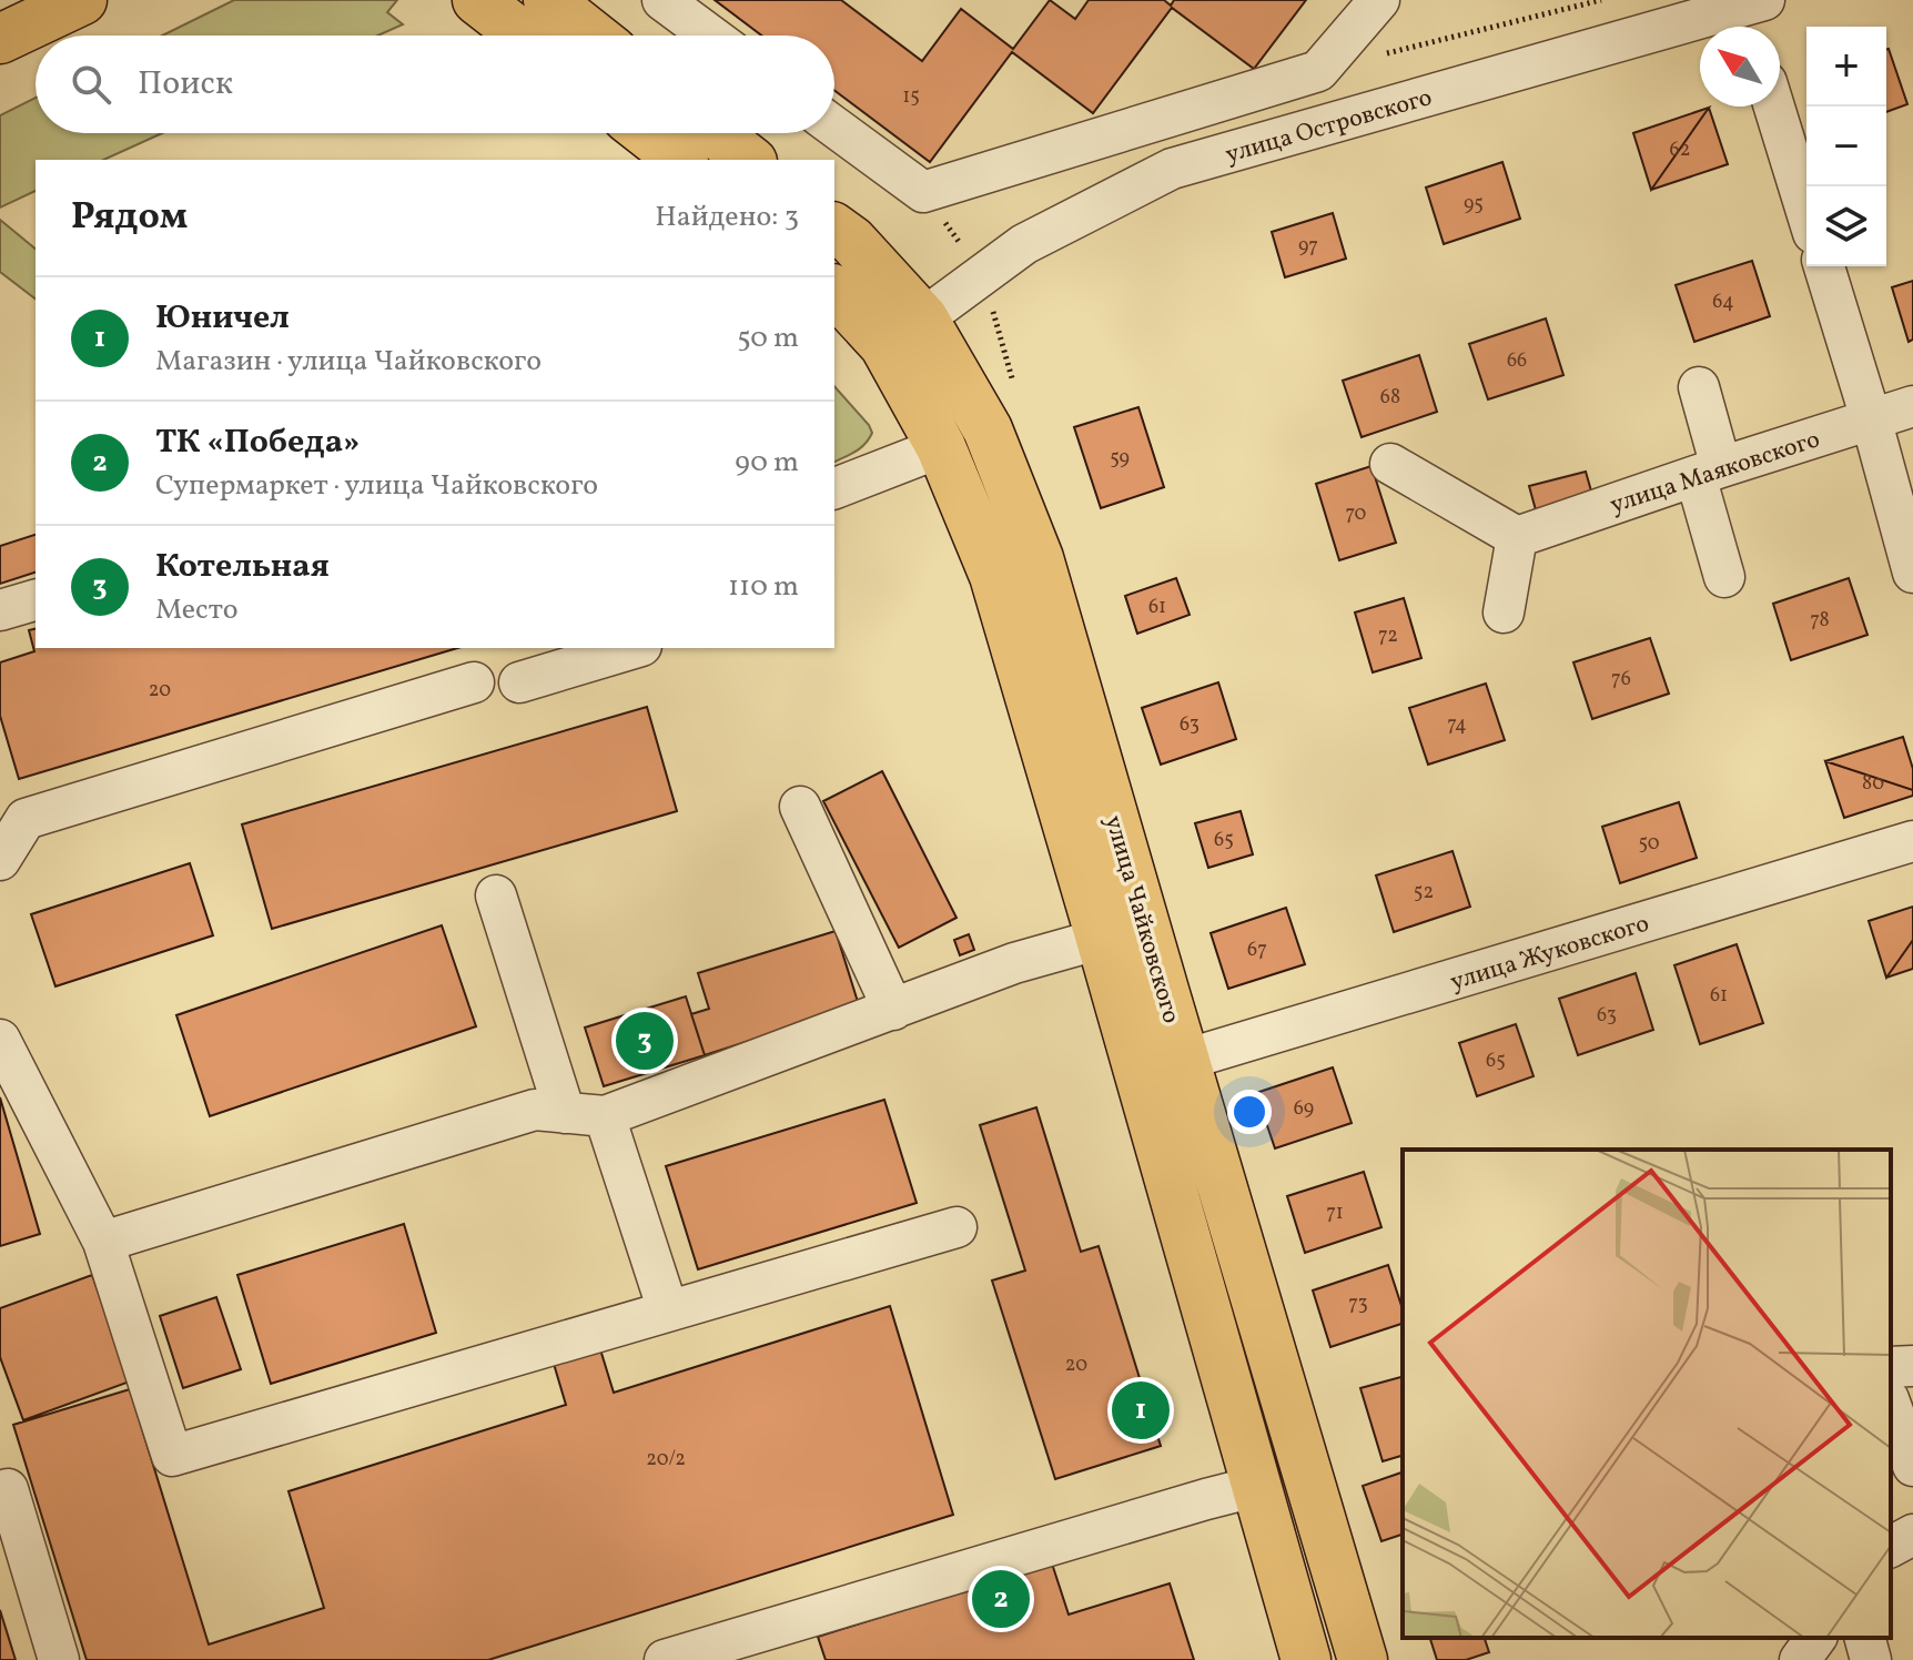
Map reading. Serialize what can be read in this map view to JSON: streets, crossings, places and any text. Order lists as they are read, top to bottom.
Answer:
{
  "streets": {
    "main road": ["улица Чайковского"],
    "street": ["улица Островского", "улица Маяковского", "улица Жуковского"]
  },
  "crossings": [
    ["улица Островского", "улица Чайковского"],
    ["улица Чайковского", "улица Жуковского"]
  ],
  "house_numbers": [
    "15",
    "62",
    "95",
    "97",
    "64",
    "66",
    "68",
    "59",
    "70",
    "61",
    "78",
    "72",
    "76",
    "20",
    "63",
    "74",
    "80",
    "65",
    "50",
    "52",
    "67",
    "61",
    "63",
    "65",
    "69",
    "71",
    "73",
    "20",
    "20/2"
  ],
  "north": "top left",
  "page": {
    "map_buttons": ["+", "−"],
    "search": "Поиск",
    "heading": ["Рядом", "Найдено: 3"],
    "list": [
      {
        "mark": "1",
        "name": "Юничел",
        "note": "Магазин · улица Чайковского",
        "value": "50 m"
      },
      {
        "mark": "2",
        "name": "ТК «Победа»",
        "note": "Супермаркет · улица Чайковского",
        "value": "90 m"
      },
      {
        "mark": "3",
        "name": "Котельная",
        "note": "Место",
        "value": "110 m"
      }
    ],
    "pins": ["3", "1", "2"]
  }
}
